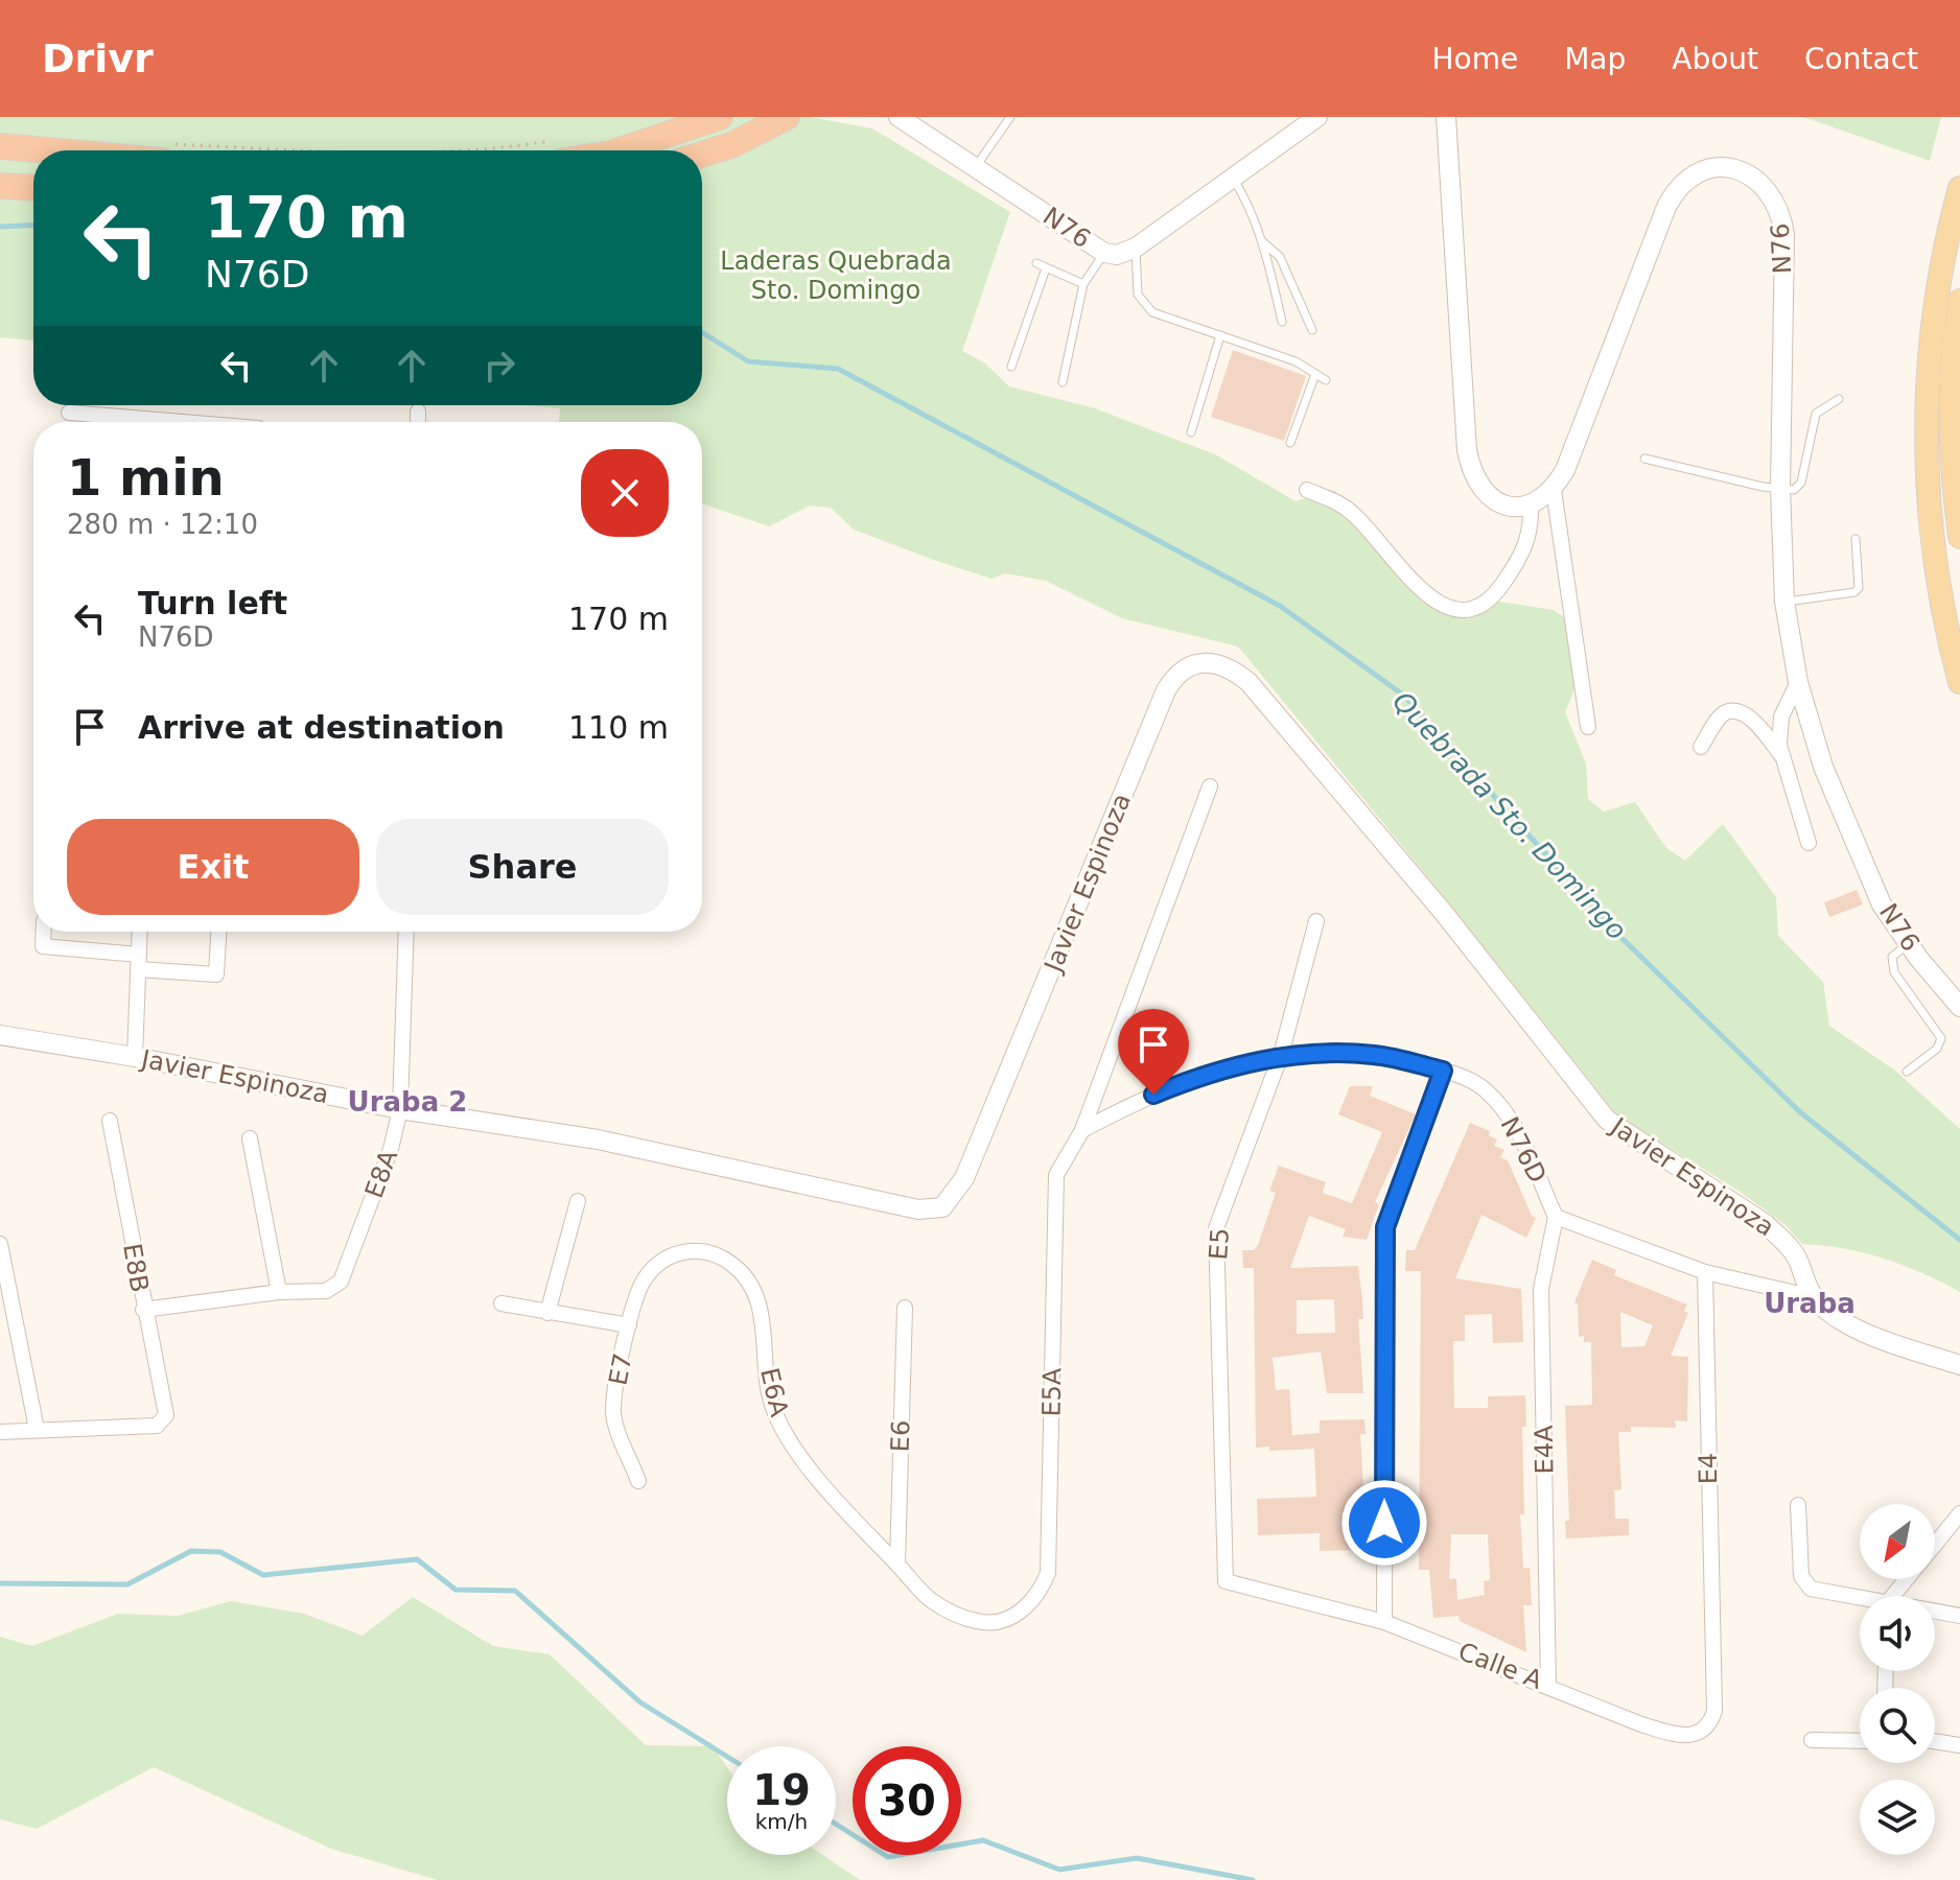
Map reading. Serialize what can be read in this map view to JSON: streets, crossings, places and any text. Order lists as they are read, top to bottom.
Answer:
{
  "streets": {
    "street": [
      "N76",
      "Javier Espinoza",
      "N76D",
      "E8A",
      "E5",
      "E8B",
      "E7",
      "E6A",
      "E5A",
      "E6",
      "E4A",
      "E4",
      "Calle A"
    ]
  },
  "crossings": [
    ["Javier Espinoza", "E8A"],
    ["N76D", "E5"],
    ["N76D", "E5A"],
    ["N76D", "E4A"],
    ["E5", "Calle A"],
    ["E7", "E6A"],
    ["E6A", "E5A"],
    ["E6A", "E6"],
    ["E4A", "Calle A"],
    ["E4", "Calle A"]
  ],
  "districts": ["Uraba 2", "Uraba"],
  "water": ["Quebrada Sto. Domingo"],
  "parks": ["Laderas Quebrada Sto. Domingo"],
  "north": "bottom left",
  "page": {
    "header": "Drivr",
    "nav": [
      "Home",
      "Map",
      "About",
      "Contact"
    ],
    "turn": ["170 m", "N76D"],
    "heading": ["1 min", "280 m · 12:10"],
    "list": [
      {
        "name": "Turn left",
        "note": "N76D",
        "value": "170 m"
      },
      {
        "name": "Arrive at destination",
        "value": "110 m"
      }
    ],
    "buttons": ["Exit", "Share"],
    "speed": "19 km/h",
    "limit": "30"
  }
}
